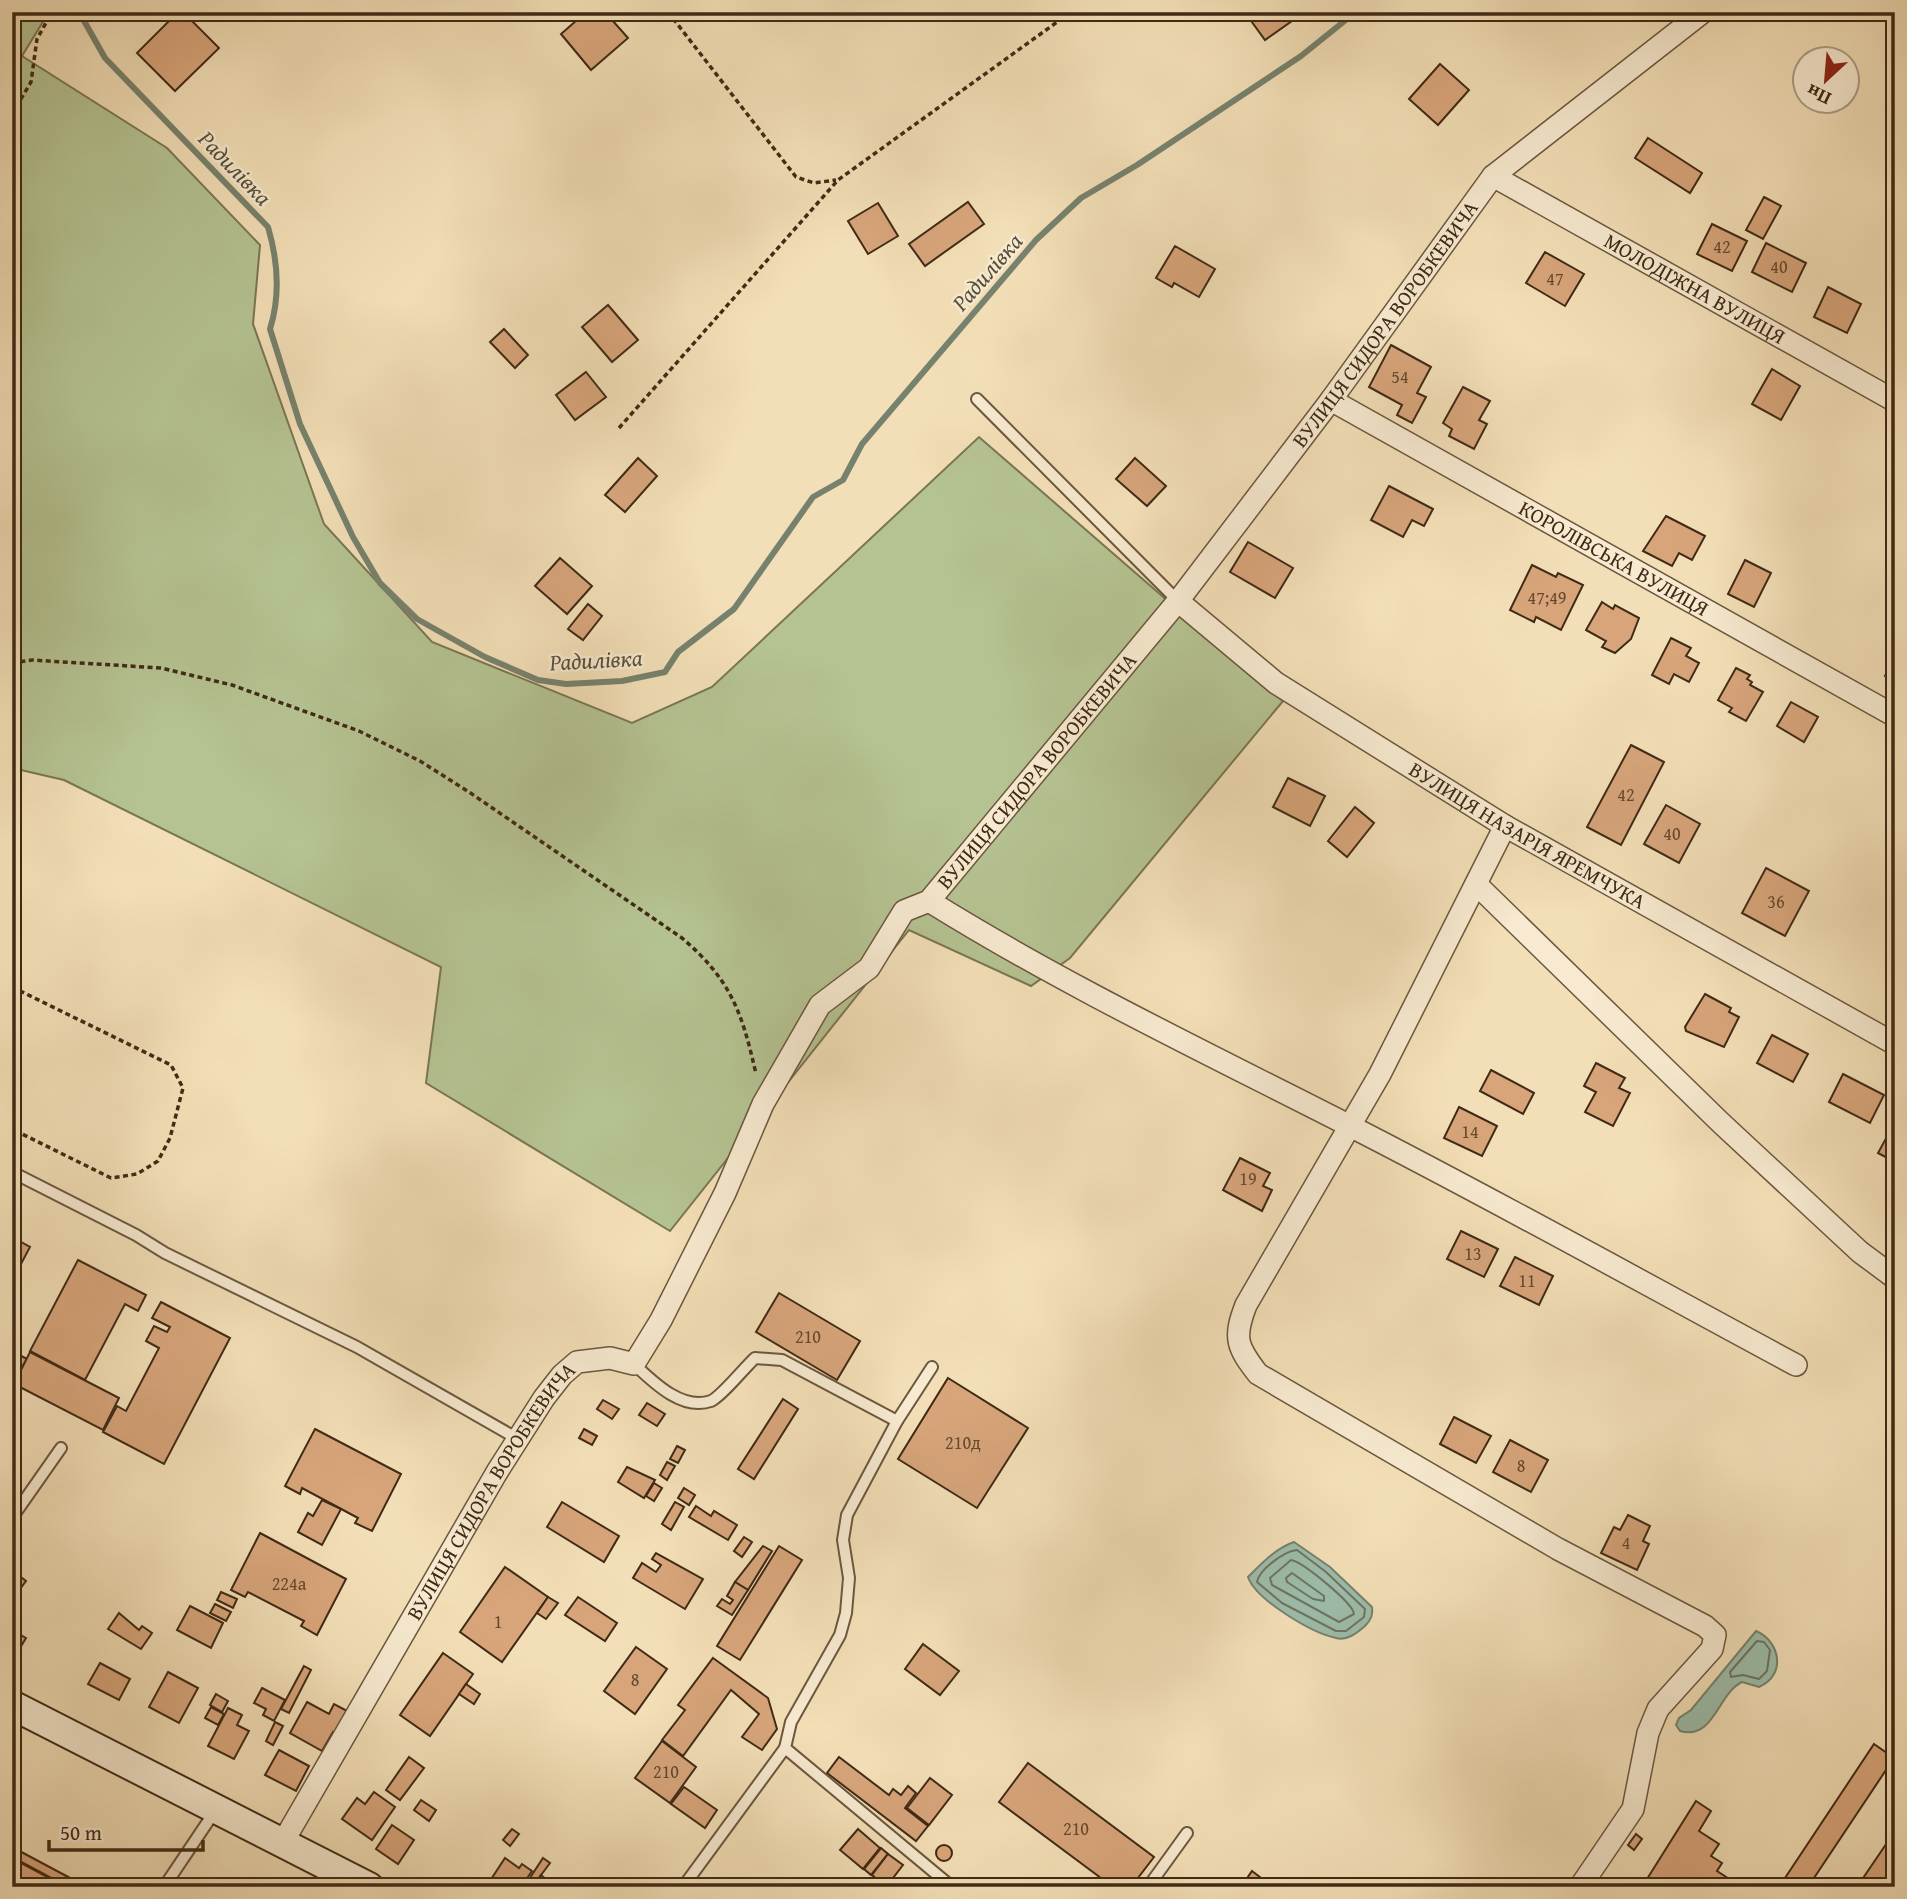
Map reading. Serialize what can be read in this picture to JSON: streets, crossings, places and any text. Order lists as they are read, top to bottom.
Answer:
{
  "streets": {
    "street": [
      "МОЛОДІЖНА ВУЛИЦЯ",
      "ВУЛИЦЯ СИДОРА ВОРОБКЕВИЧА",
      "КОРОЛІВСЬКА ВУЛИЦЯ",
      "ВУЛИЦЯ НАЗАРІЯ ЯРЕМЧУКА"
    ]
  },
  "crossings": [
    ["МОЛОДІЖНА ВУЛИЦЯ", "ВУЛИЦЯ СИДОРА ВОРОБКЕВИЧА"],
    ["ВУЛИЦЯ СИДОРА ВОРОБКЕВИЧА", "КОРОЛІВСЬКА ВУЛИЦЯ"],
    ["ВУЛИЦЯ СИДОРА ВОРОБКЕВИЧА", "ВУЛИЦЯ НАЗАРІЯ ЯРЕМЧУКА"]
  ],
  "water": ["Радилівка"],
  "house_numbers": [
    "42",
    "40",
    "47",
    "54",
    "47;49",
    "42",
    "40",
    "36",
    "14",
    "19",
    "13",
    "11",
    "210",
    "210д",
    "8",
    "4",
    "224а",
    "1",
    "8",
    "210",
    "210"
  ],
  "scale_bar": "50 m",
  "north": "bottom left"
}
